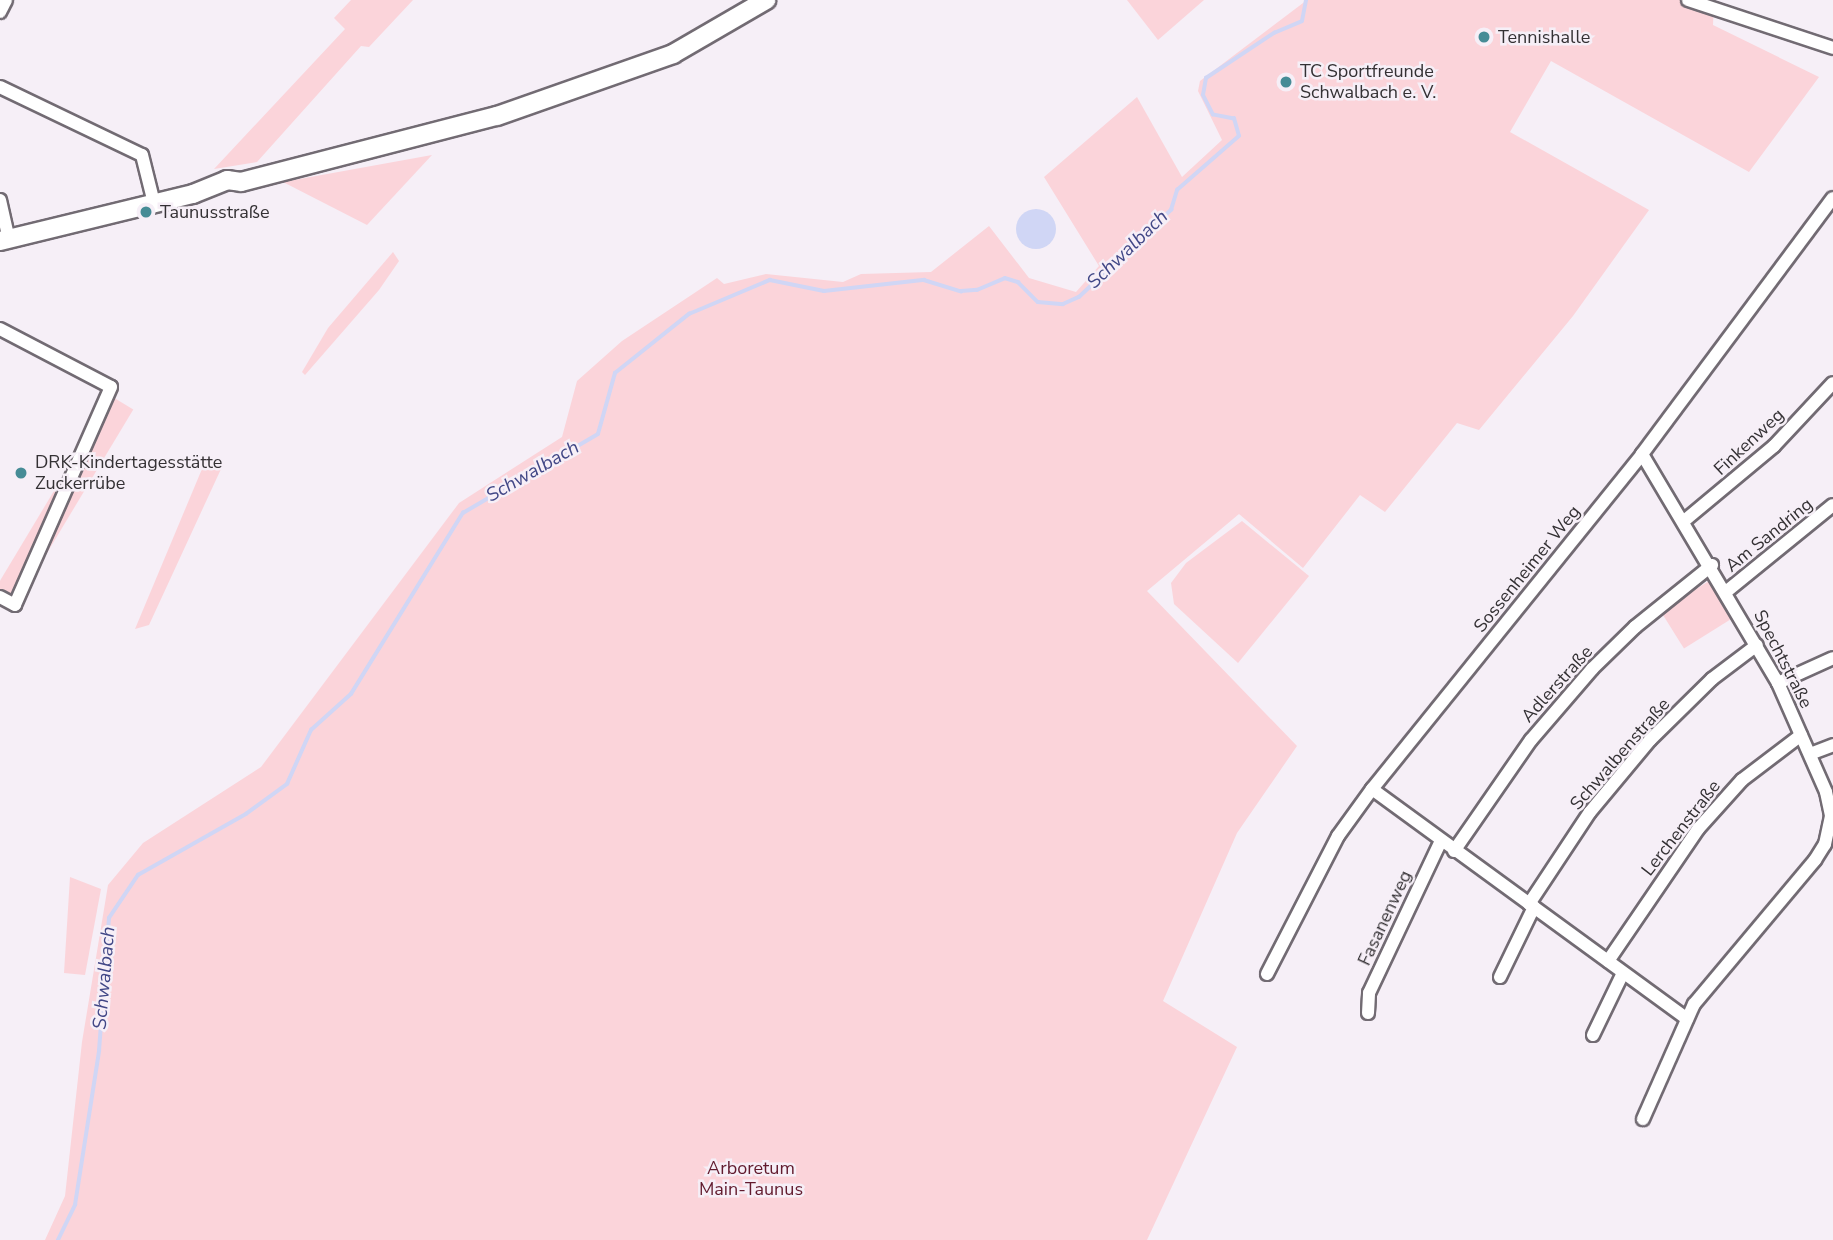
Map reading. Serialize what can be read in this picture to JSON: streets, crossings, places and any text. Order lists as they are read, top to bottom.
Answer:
{
  "streets": {
    "street": [
      "Finkenweg",
      "Am Sandring",
      "Sossenheimer Weg",
      "Spechtstraße",
      "Adlerstraße",
      "Schwalbenstraße",
      "Lerchenstraße",
      "Fasanenweg"
    ]
  },
  "crossings": [
    ["Finkenweg", "Spechtstraße"],
    ["Am Sandring", "Spechtstraße"],
    ["Sossenheimer Weg", "Spechtstraße"],
    ["Spechtstraße", "Adlerstraße"],
    ["Spechtstraße", "Schwalbenstraße"],
    ["Spechtstraße", "Lerchenstraße"]
  ],
  "water": ["Schwalbach"],
  "parks": ["Arboretum Main-Taunus"],
  "places": [
    "Tennishalle",
    "TC Sportfreunde Schwalbach e. V.",
    "Taunusstraße",
    "DRK-Kindertagesstätte Zuckerrübe"
  ]
}
